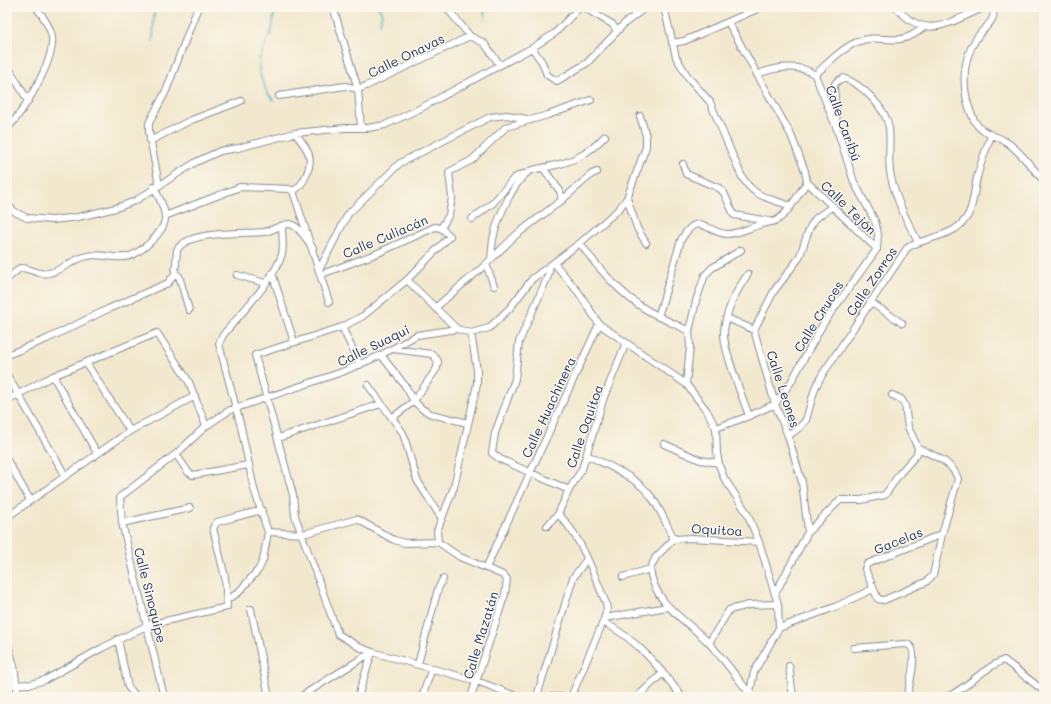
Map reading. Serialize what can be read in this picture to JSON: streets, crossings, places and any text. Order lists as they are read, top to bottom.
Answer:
{
  "streets": {
    "street": [
      "Calle Onavas",
      "Calle Caribú",
      "Calle Tejón",
      "Calle Culiacán",
      "Calle Zorros",
      "Calle Cruces",
      "Calle Suaqui",
      "Calle Leones",
      "Calle Huachinera",
      "Calle Oquitoa",
      "Oquitoa",
      "Gacelas",
      "Calle Sinoquipe",
      "Calle Mazatán"
    ]
  },
  "crossings": [
    ["Calle Caribú", "Calle Tejón"],
    ["Calle Caribú", "Calle Cruces"],
    ["Calle Tejón", "Calle Cruces"],
    ["Calle Zorros", "Calle Leones"],
    ["Calle Cruces", "Calle Leones"],
    ["Calle Suaqui", "Calle Sinoquipe"],
    ["Calle Huachinera", "Calle Mazatán"]
  ]
}
